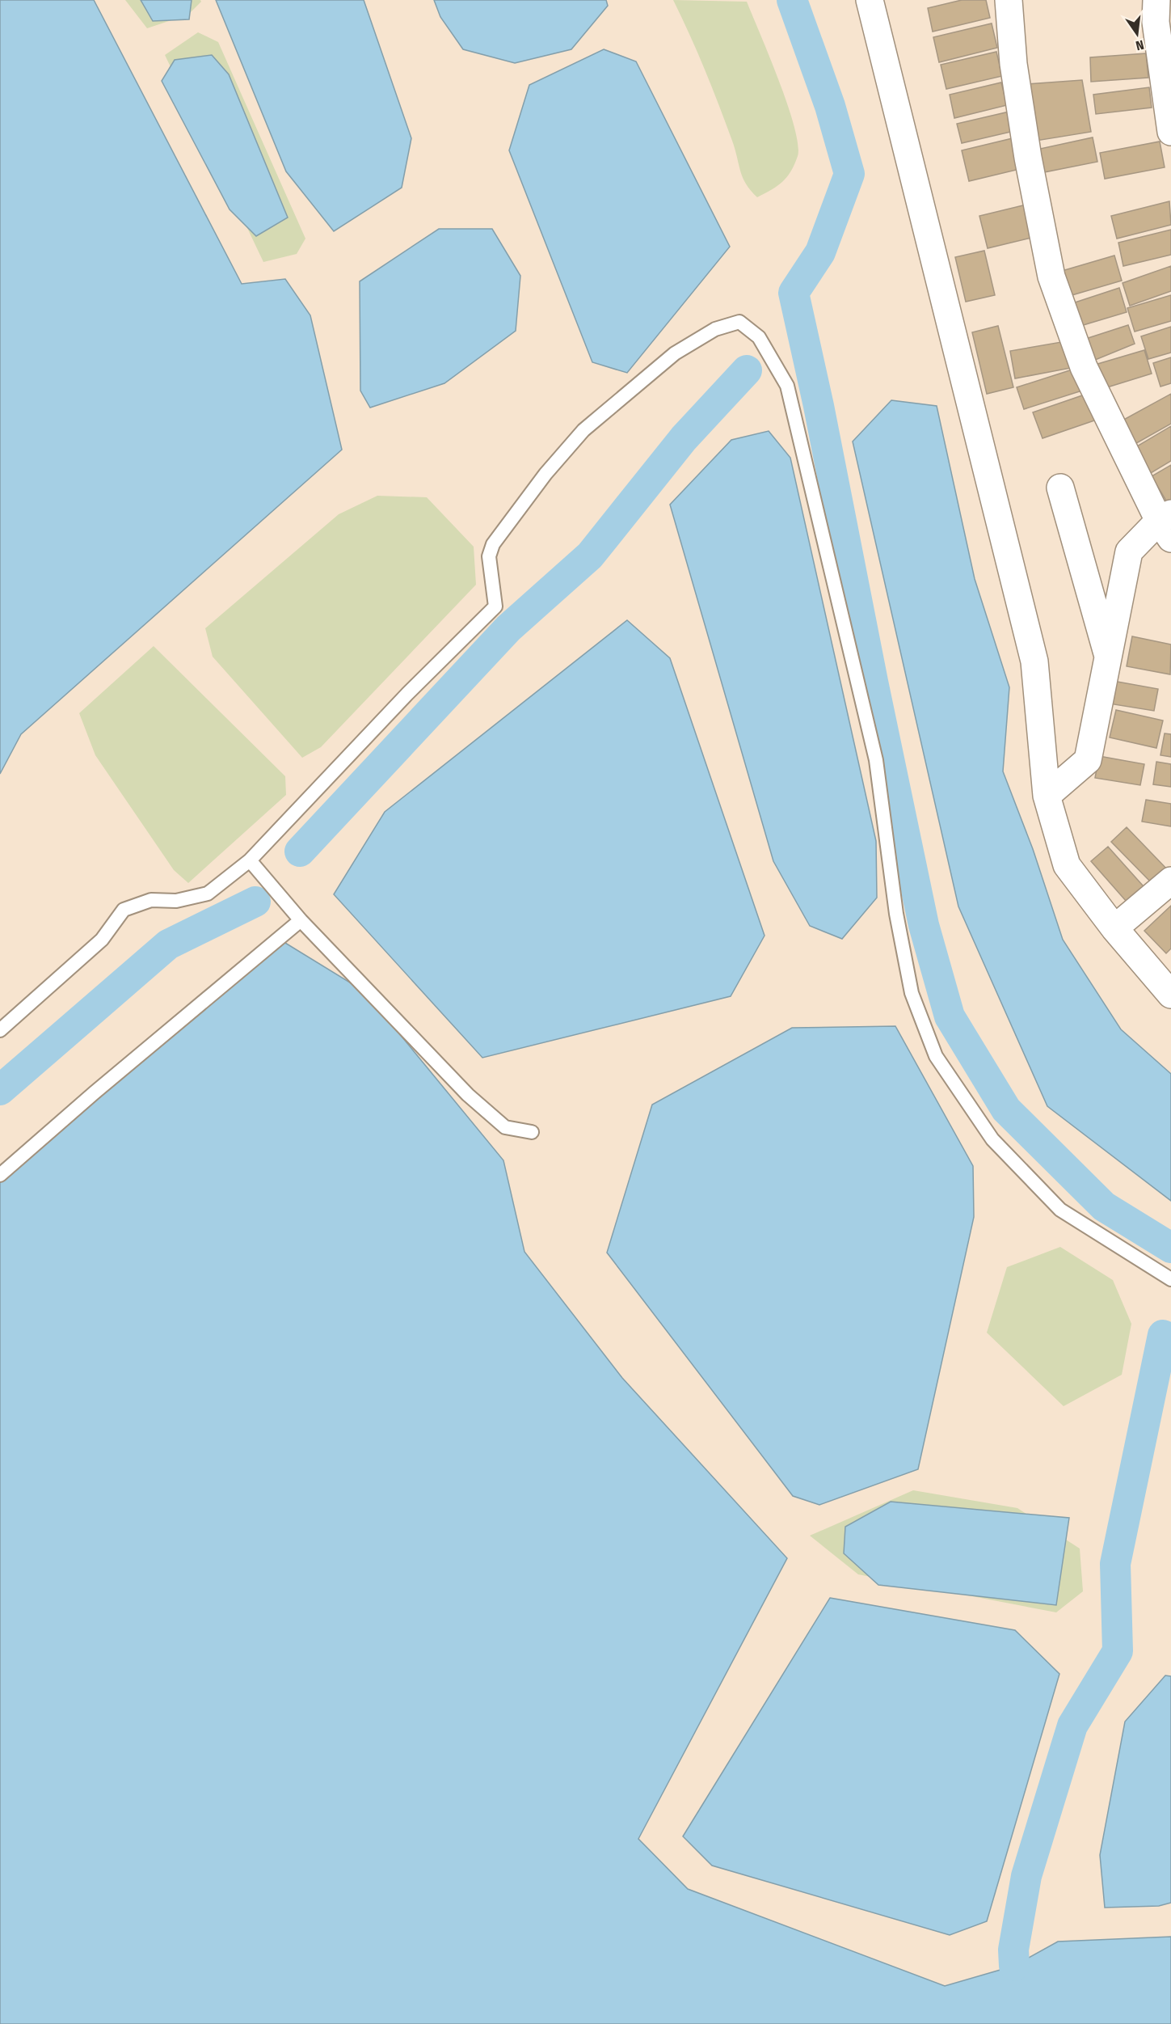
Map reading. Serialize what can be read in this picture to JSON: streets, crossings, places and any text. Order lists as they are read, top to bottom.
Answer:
{
  "north": "bottom"
}
